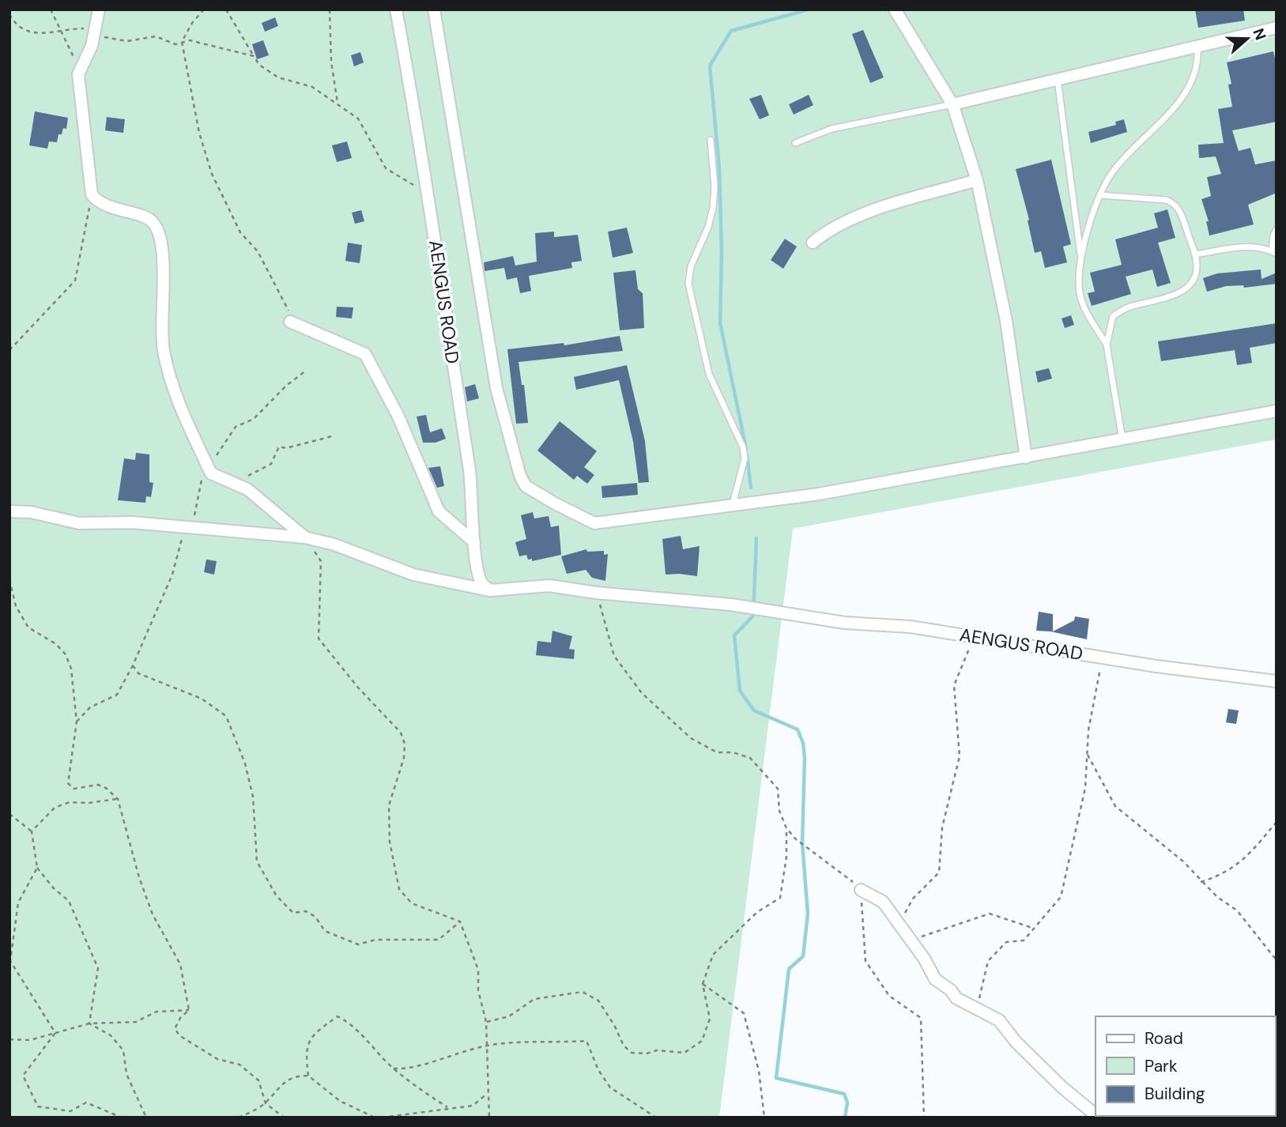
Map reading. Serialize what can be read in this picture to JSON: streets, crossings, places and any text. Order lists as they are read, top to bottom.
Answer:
{
  "streets": {
    "street": ["AENGUS ROAD"]
  },
  "legend": ["Road", "Park", "Building"],
  "north": "right"
}
